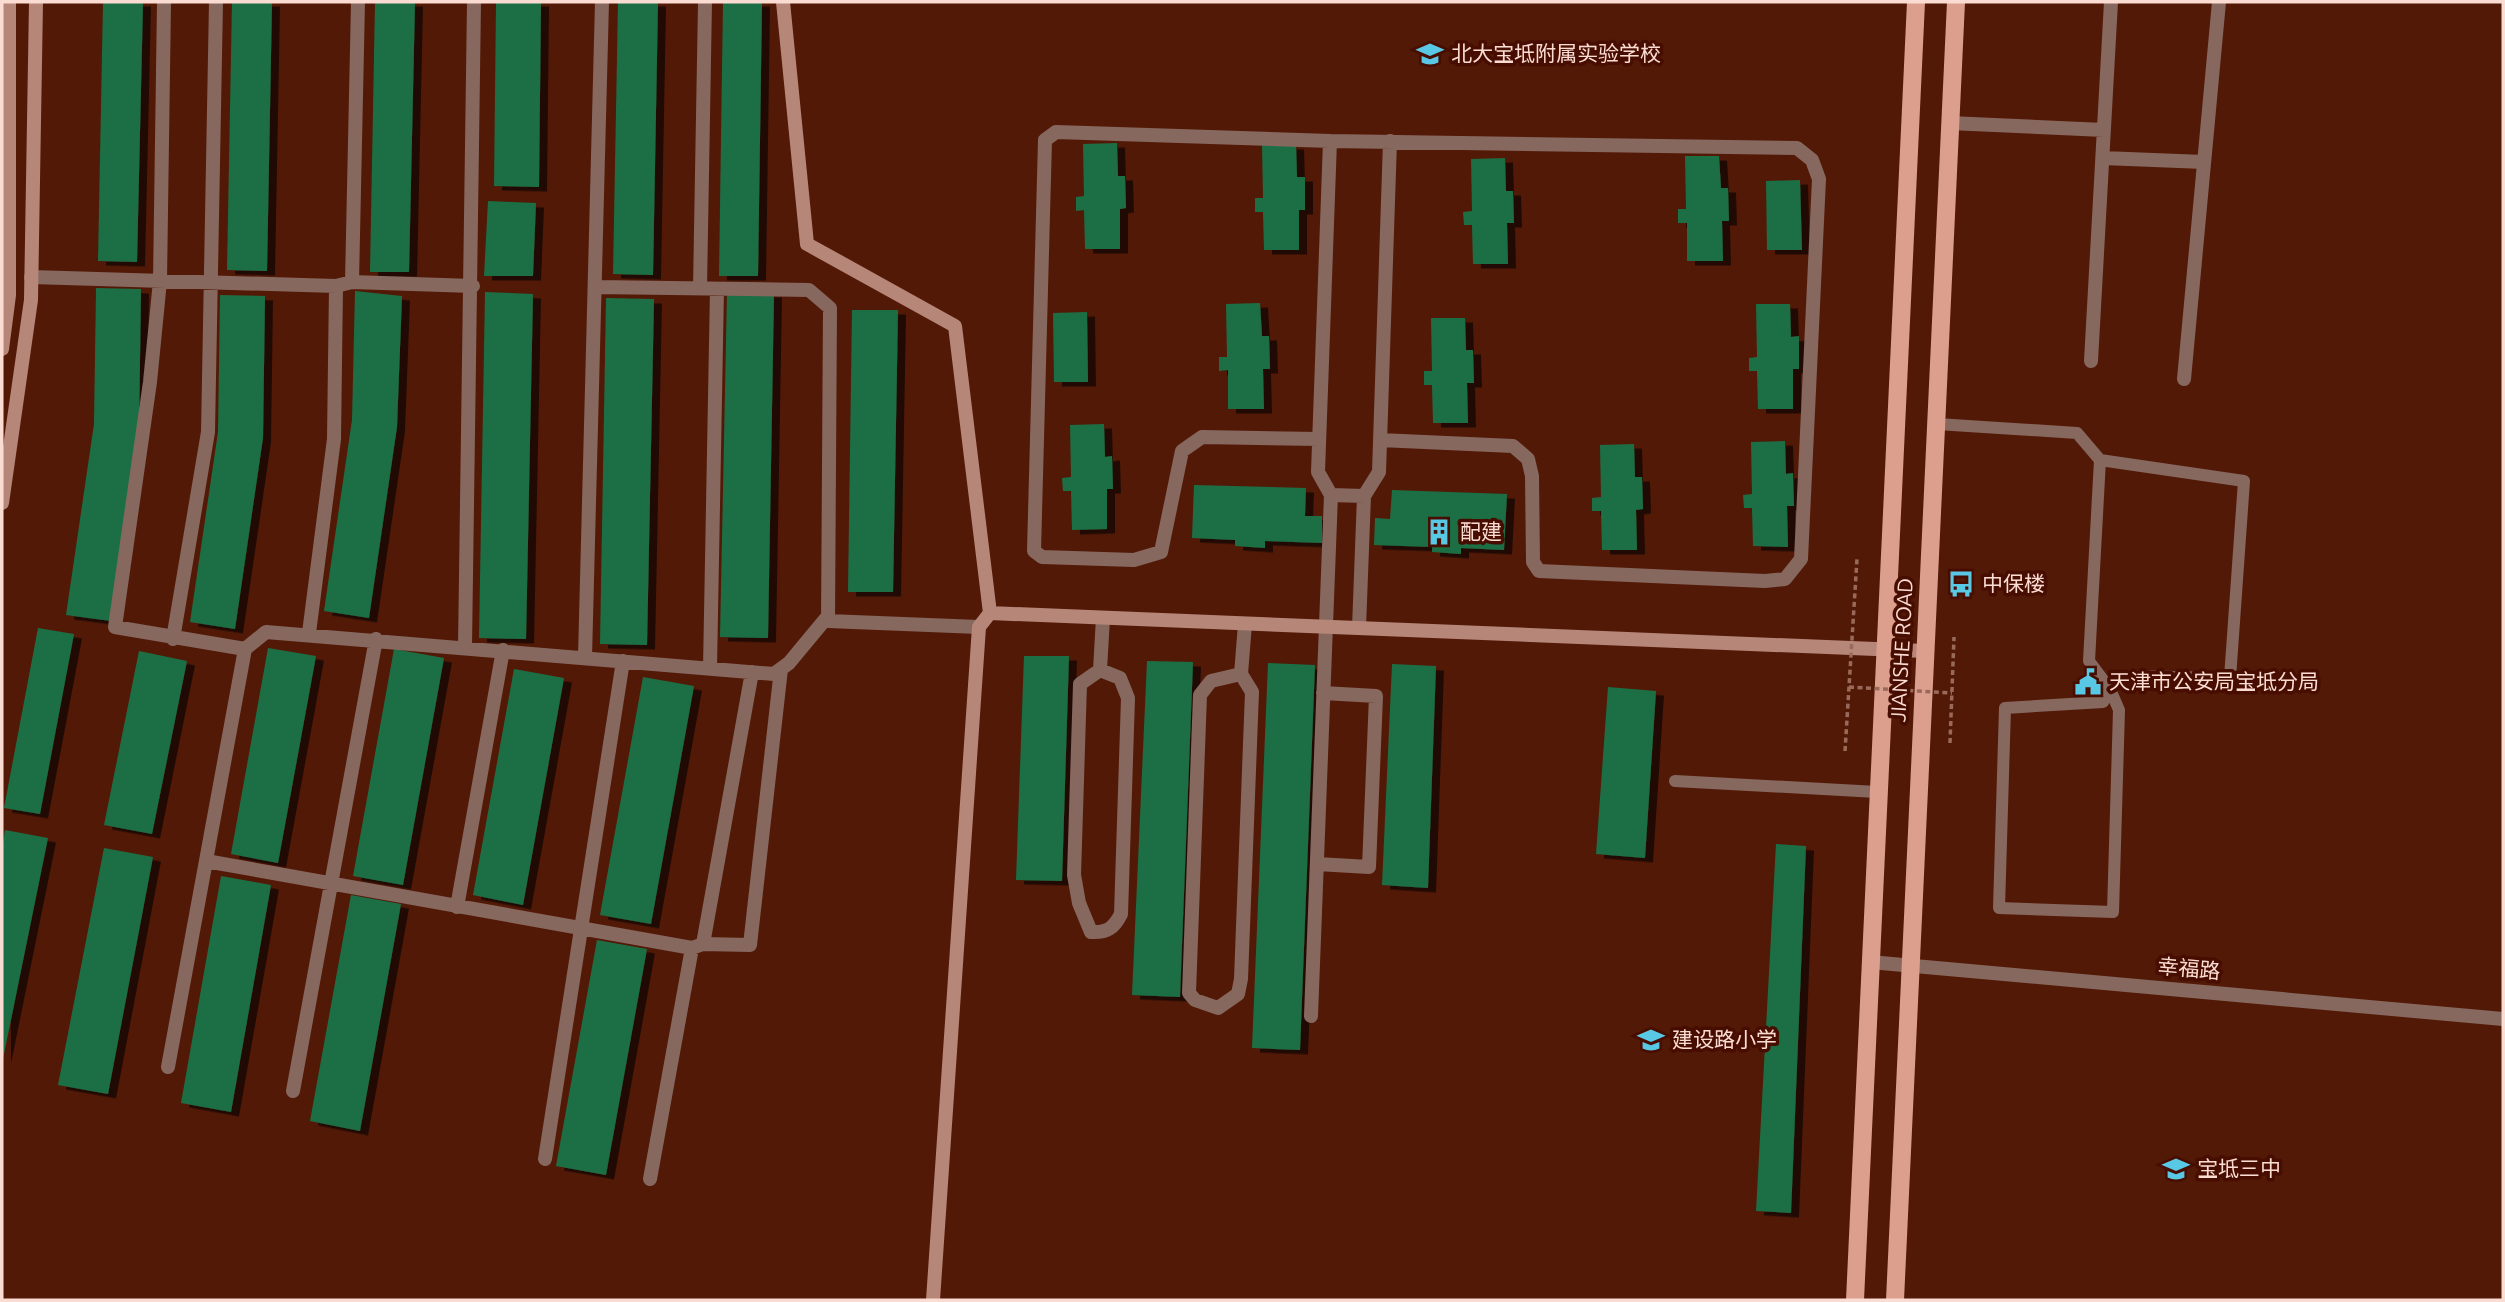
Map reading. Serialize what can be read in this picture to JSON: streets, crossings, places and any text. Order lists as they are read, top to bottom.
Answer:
{
  "streets": {
    "main road": ["JIANSHE ROAD"],
    "street": ["幸福路"]
  },
  "crossings": [
    ["JIANSHE ROAD", "幸福路"]
  ],
  "places": {
    "school or university": ["北大宝坻附属实验学校", "建设路小学", "宝坻三中"],
    "building": ["配建"],
    "bus stop": ["中保楼"],
    "public building": ["天津市公安局宝坻分局"]
  }
}
